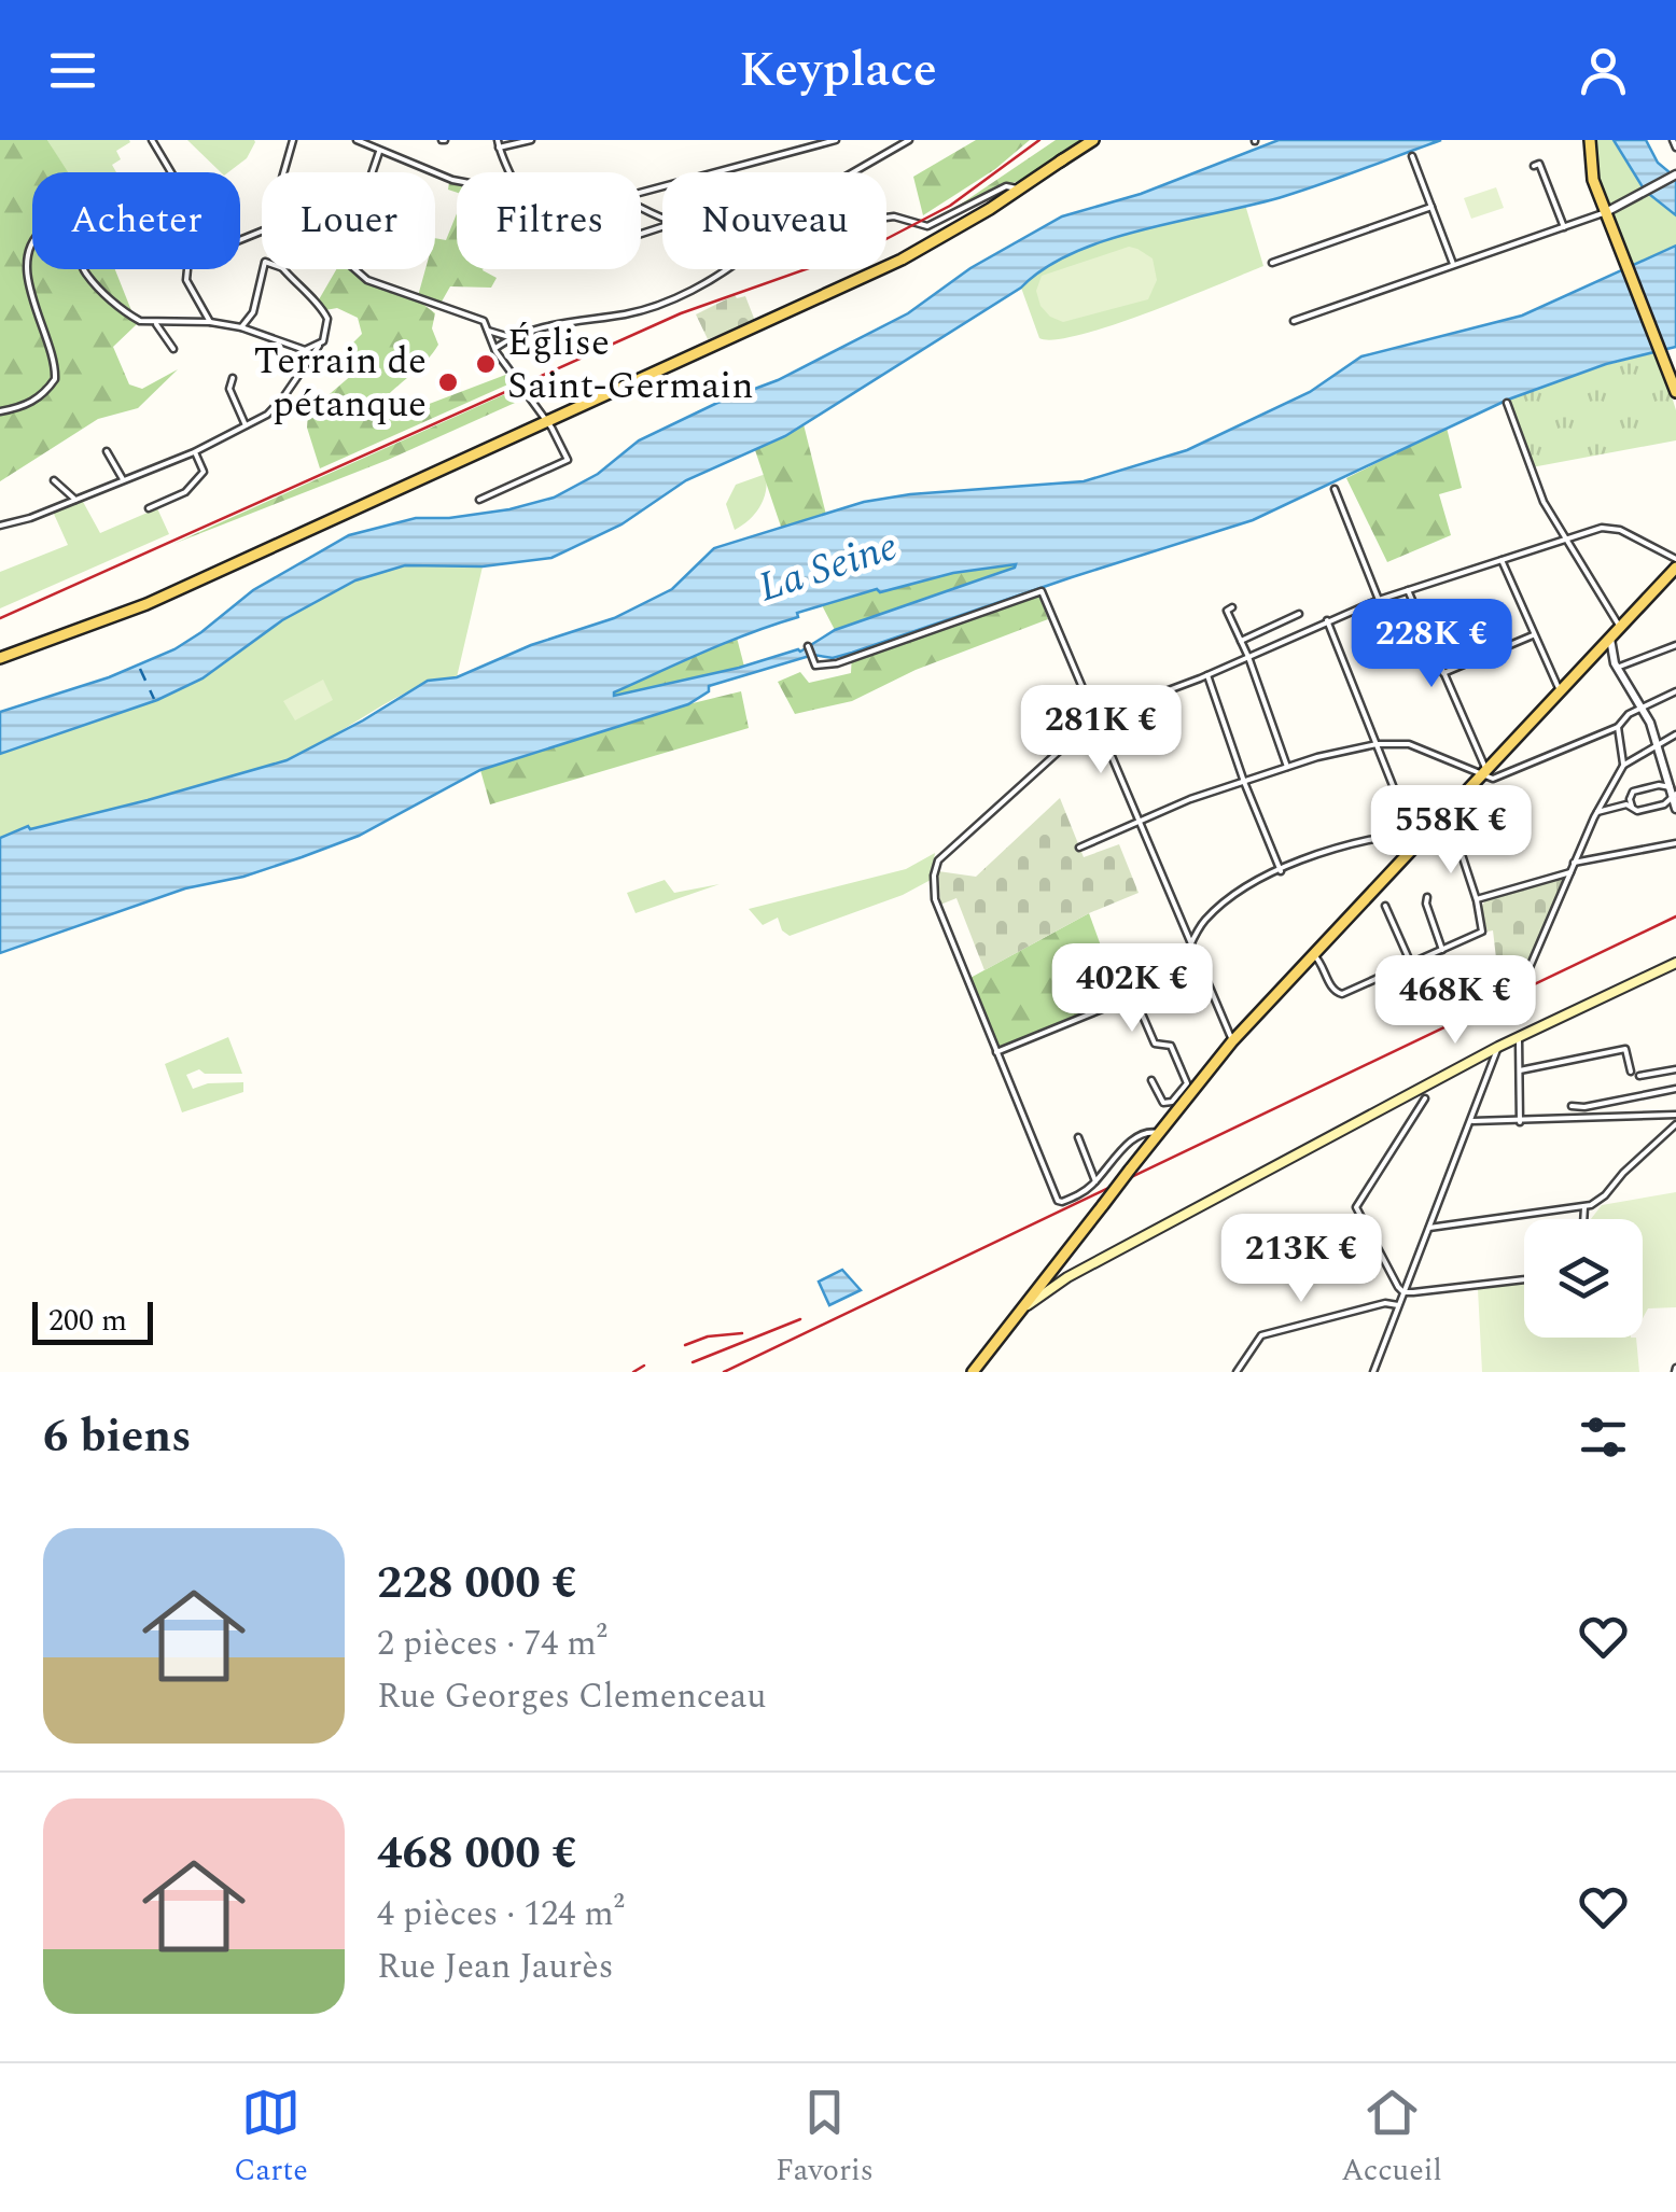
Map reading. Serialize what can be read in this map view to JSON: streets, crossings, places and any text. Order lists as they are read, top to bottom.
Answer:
{
  "water": ["La Seine"],
  "places": ["Église Saint-Germain", "Terrain de pétanque"],
  "scale_bar": "200 m",
  "page": {
    "header": "Keyplace",
    "chip": [
      "Acheter",
      "Louer",
      "Filtres",
      "Nouveau"
    ],
    "price": [
      "228K €",
      "281K €",
      "558K €",
      "402K €",
      "468K €",
      "213K €"
    ],
    "scale": "200 m",
    "heading": "6 biens",
    "list": [
      {
        "name": "228 000 €",
        "note": "2 pièces · 74 m² · Rue Georges Clemenceau"
      },
      {
        "name": "468 000 €",
        "note": "4 pièces · 124 m² · Rue Jean Jaurès"
      }
    ],
    "tabs": ["Carte", "Favoris", "Accueil"]
  }
}
